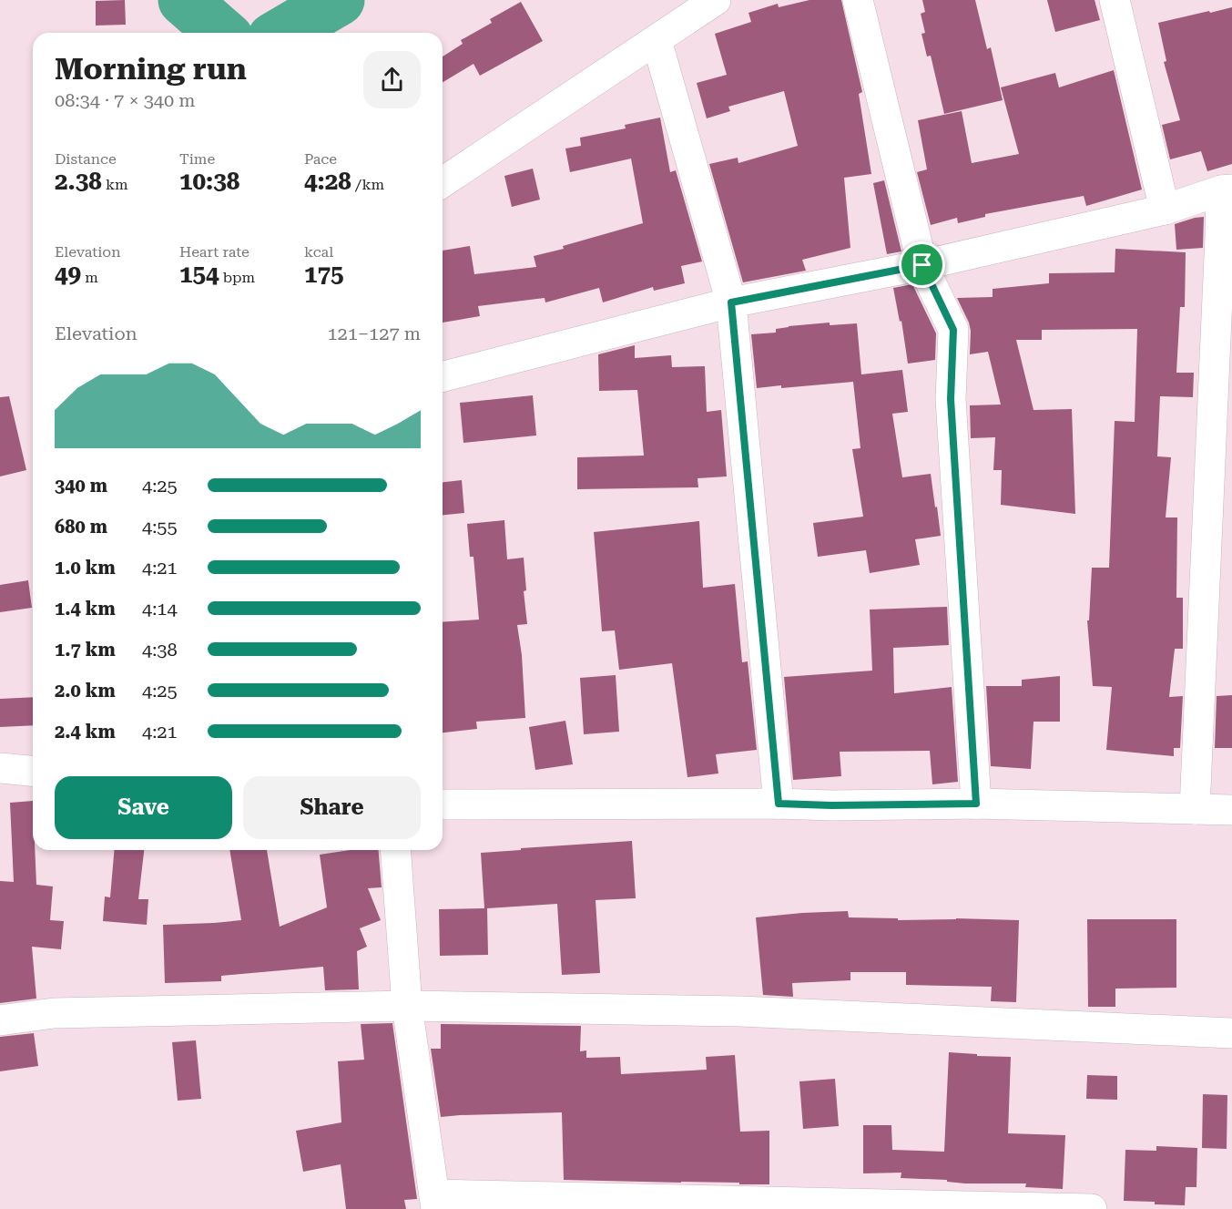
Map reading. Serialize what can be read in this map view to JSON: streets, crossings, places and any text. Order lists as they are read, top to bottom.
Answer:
{
  "page": {
    "heading": ["Morning run", "08:34 · 7 × 340 m"],
    "stats": [
      ["Distance", "2.38 km"],
      ["Time", "10:38"],
      ["Pace", "4:28 /km"],
      ["Elevation", "49 m"],
      ["Heart rate", "154 bpm"],
      ["kcal", "175"]
    ],
    "chart": ["Elevation", "121–127 m"],
    "list": [
      {
        "name": "340 m",
        "note": "4:25"
      },
      {
        "name": "680 m",
        "note": "4:55"
      },
      {
        "name": "1.0 km",
        "note": "4:21"
      },
      {
        "name": "1.4 km",
        "note": "4:14"
      },
      {
        "name": "1.7 km",
        "note": "4:38"
      },
      {
        "name": "2.0 km",
        "note": "4:25"
      },
      {
        "name": "2.4 km",
        "note": "4:21"
      }
    ],
    "buttons": ["Save", "Share"]
  }
}
